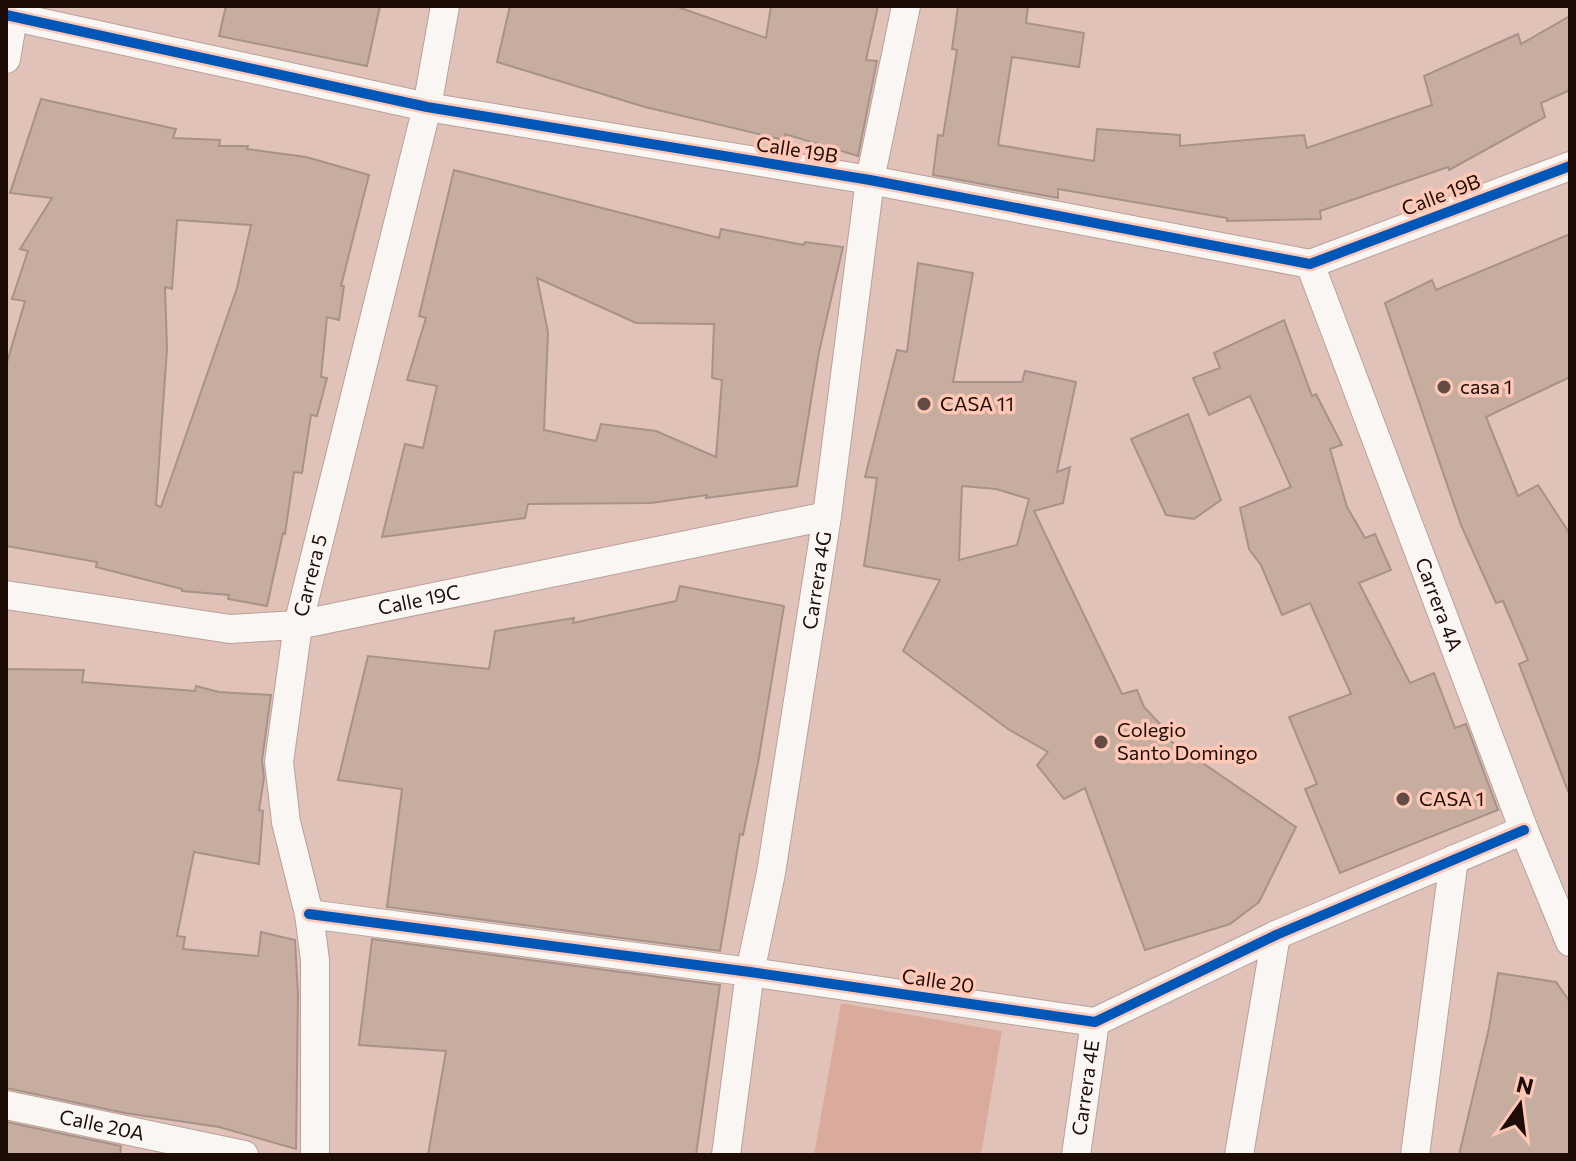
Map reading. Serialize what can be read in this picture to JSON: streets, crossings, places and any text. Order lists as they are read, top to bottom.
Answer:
{
  "streets": {
    "street": [
      "Calle 19B",
      "Carrera 5",
      "Carrera 4G",
      "Calle 19C",
      "Carrera 4A",
      "Calle 20",
      "Carrera 4E",
      "Calle 20A"
    ]
  },
  "crossings": [
    ["Calle 19B", "Carrera 5"],
    ["Calle 19B", "Carrera 4G"],
    ["Calle 19B", "Carrera 4A"],
    ["Carrera 5", "Calle 19C"],
    ["Carrera 5", "Calle 20"],
    ["Carrera 4G", "Calle 19C"],
    ["Carrera 4G", "Calle 20"],
    ["Calle 20", "Carrera 4E"]
  ],
  "places": [
    "casa 1",
    "CASA 11",
    "Colegio Santo Domingo",
    "CASA 1"
  ],
  "north": "top"
}
